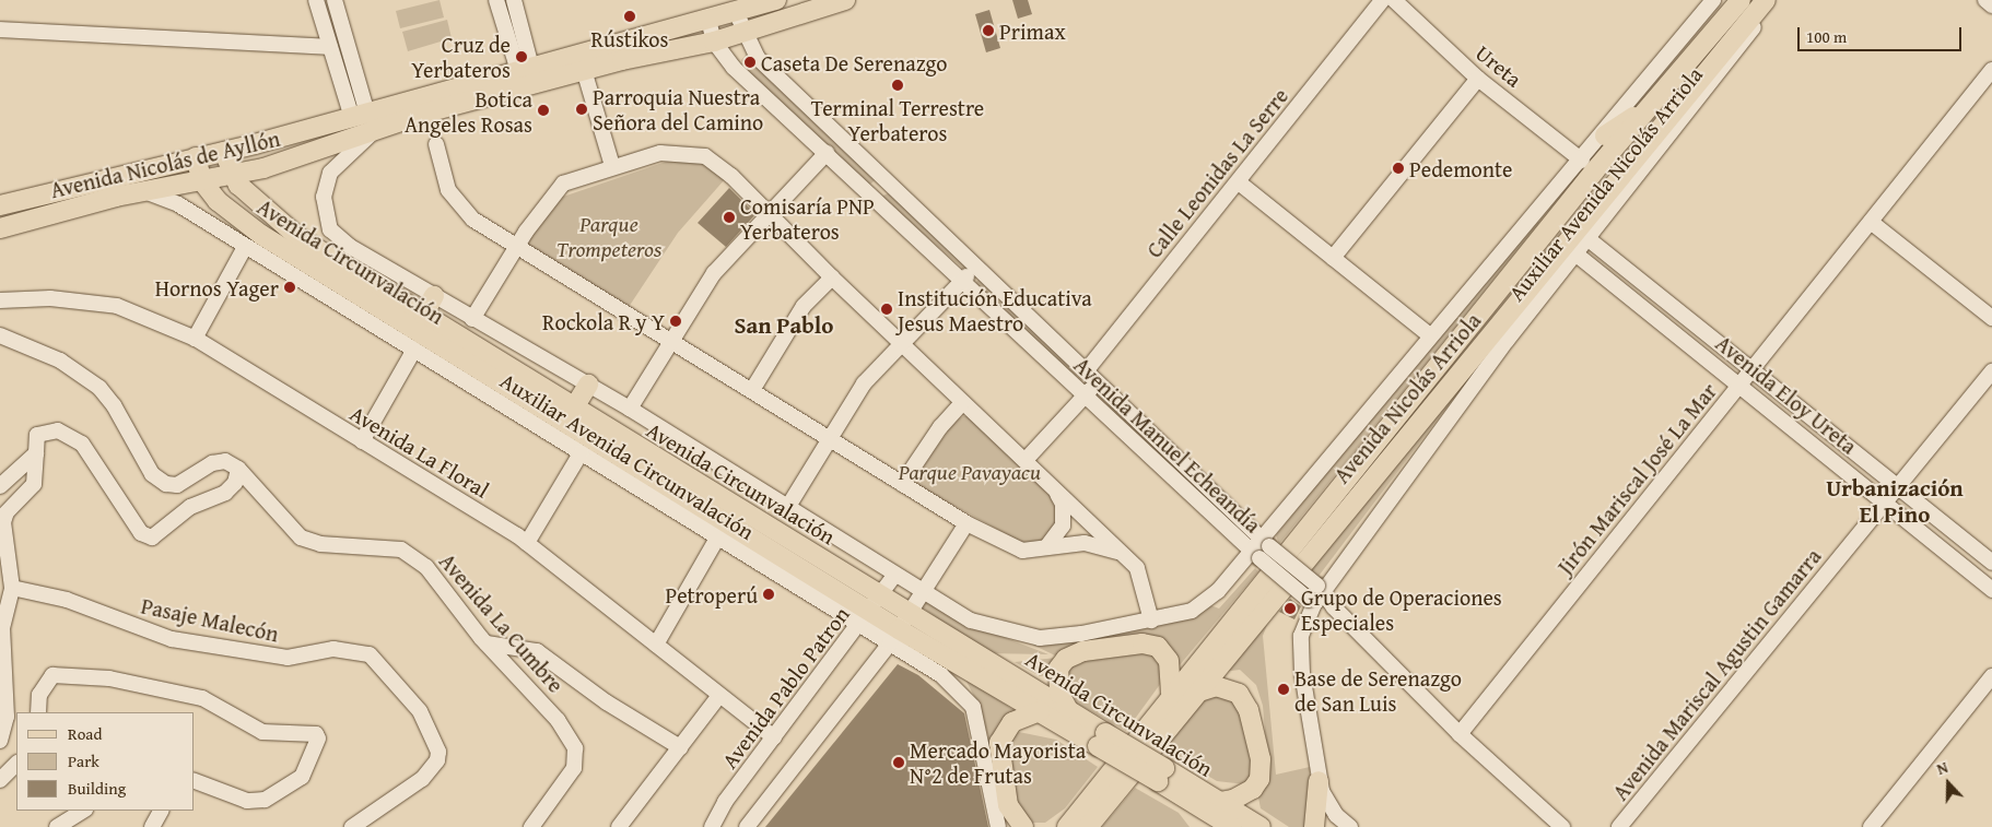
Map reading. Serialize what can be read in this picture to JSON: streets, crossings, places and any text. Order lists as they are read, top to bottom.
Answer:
{
  "streets": {
    "main road": ["Avenida Nicolás de Ayllón", "Avenida Circunvalación", "Avenida Nicolás Arriola"],
    "street": [
      "Ureta",
      "Calle Leonidas La Serre",
      "Auxiliar Avenida Nicolás Arriola",
      "Avenida Eloy Ureta",
      "Avenida Manuel Echeandía",
      "Avenida La Floral",
      "Auxiliar Avenida Circunvalación",
      "Jirón Mariscal José La Mar",
      "Pasaje Malecón",
      "Avenida La Cumbre",
      "Avenida Mariscal Agustin Gamarra",
      "Avenida Pablo Patron"
    ]
  },
  "crossings": [
    ["Ureta", "Auxiliar Avenida Nicolás Arriola"],
    ["Avenida Nicolás de Ayllón", "Avenida Circunvalación"],
    ["Avenida Nicolás de Ayllón", "Avenida Manuel Echeandía"],
    ["Avenida Nicolás de Ayllón", "Auxiliar Avenida Circunvalación"],
    ["Calle Leonidas La Serre", "Avenida Manuel Echeandía"],
    ["Auxiliar Avenida Nicolás Arriola", "Avenida Eloy Ureta"],
    ["Auxiliar Avenida Nicolás Arriola", "Avenida Manuel Echeandía"],
    ["Auxiliar Avenida Nicolás Arriola", "Auxiliar Avenida Circunvalación"],
    ["Avenida Circunvalación", "Auxiliar Avenida Circunvalación"],
    ["Avenida Circunvalación", "Avenida Pablo Patron"],
    ["Avenida Eloy Ureta", "Jirón Mariscal José La Mar"],
    ["Avenida Eloy Ureta", "Avenida Mariscal Agustin Gamarra"],
    ["Avenida Manuel Echeandía", "Auxiliar Avenida Circunvalación"],
    ["Avenida Manuel Echeandía", "Jirón Mariscal José La Mar"],
    ["Avenida La Floral", "Avenida Pablo Patron"],
    ["Auxiliar Avenida Circunvalación", "Avenida Pablo Patron"]
  ],
  "districts": ["San Pablo", "Urbanización El Pino"],
  "parks": ["Parque Trompeteros", "Parque Pavayacu"],
  "places": [
    "Rústikos",
    "Primax",
    "Cruz de Yerbateros",
    "Caseta De Serenazgo",
    "Terminal Terrestre Yerbateros",
    "Parroquia Nuestra Señora del Camino",
    "Botica Angeles Rosas",
    "Pedemonte",
    "Comisaría PNP Yerbateros",
    "Hornos Yager",
    "Institución Educativa Jesus Maestro",
    "Rockola R y Y",
    "Petroperú",
    "Grupo de Operaciones Especiales",
    "Base de Serenazgo de San Luis",
    "Mercado Mayorista N°2 de Frutas"
  ],
  "legend": ["Road", "Park", "Building"],
  "scale_bar": "100 m",
  "north": "top"
}
